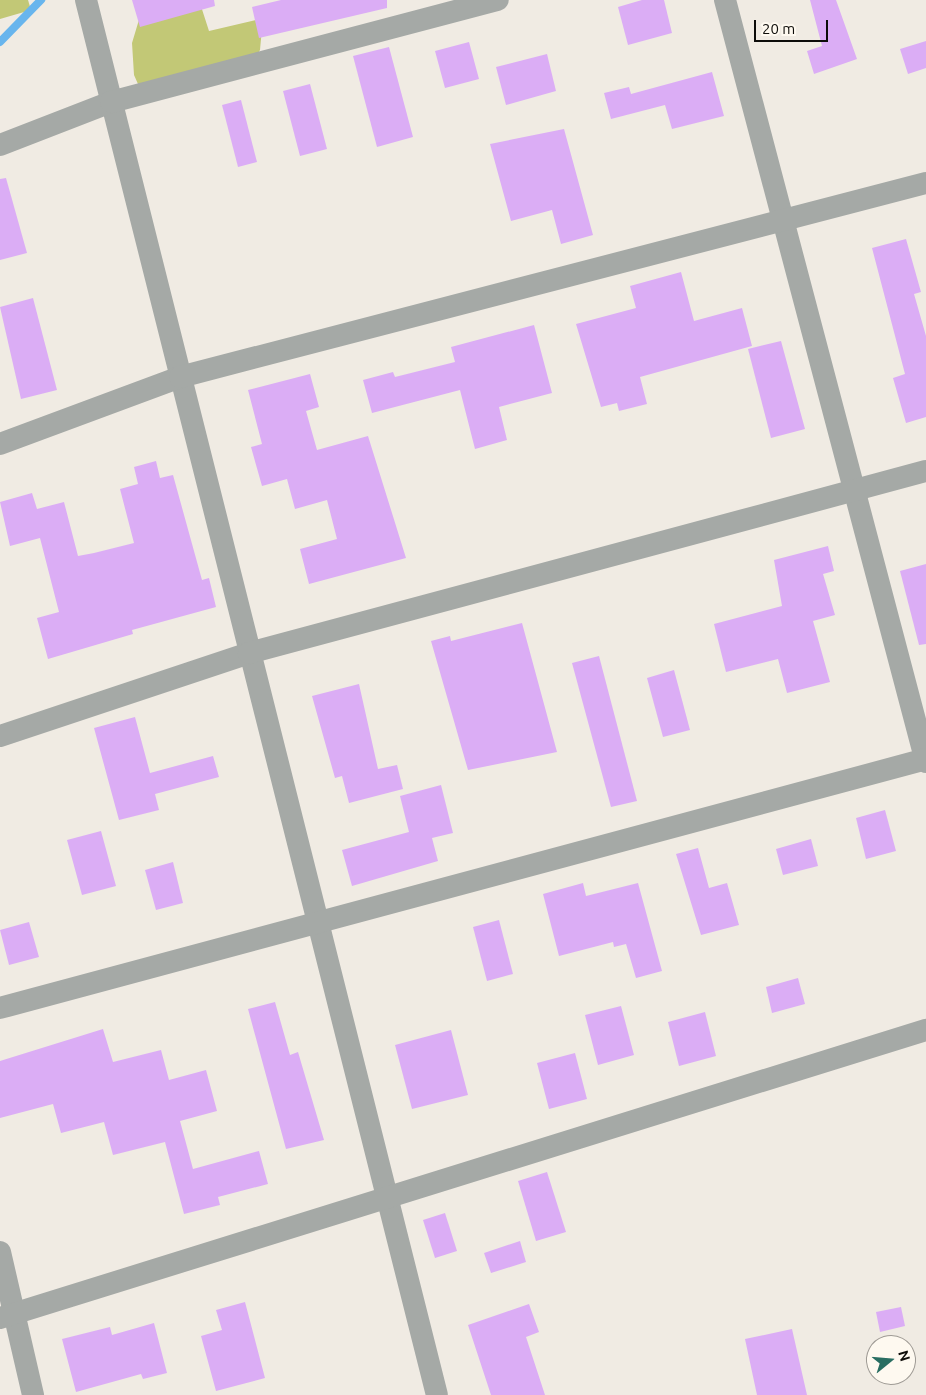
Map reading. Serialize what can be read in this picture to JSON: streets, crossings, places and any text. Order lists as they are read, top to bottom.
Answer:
{
  "scale_bar": "20 m",
  "north": "right"
}
